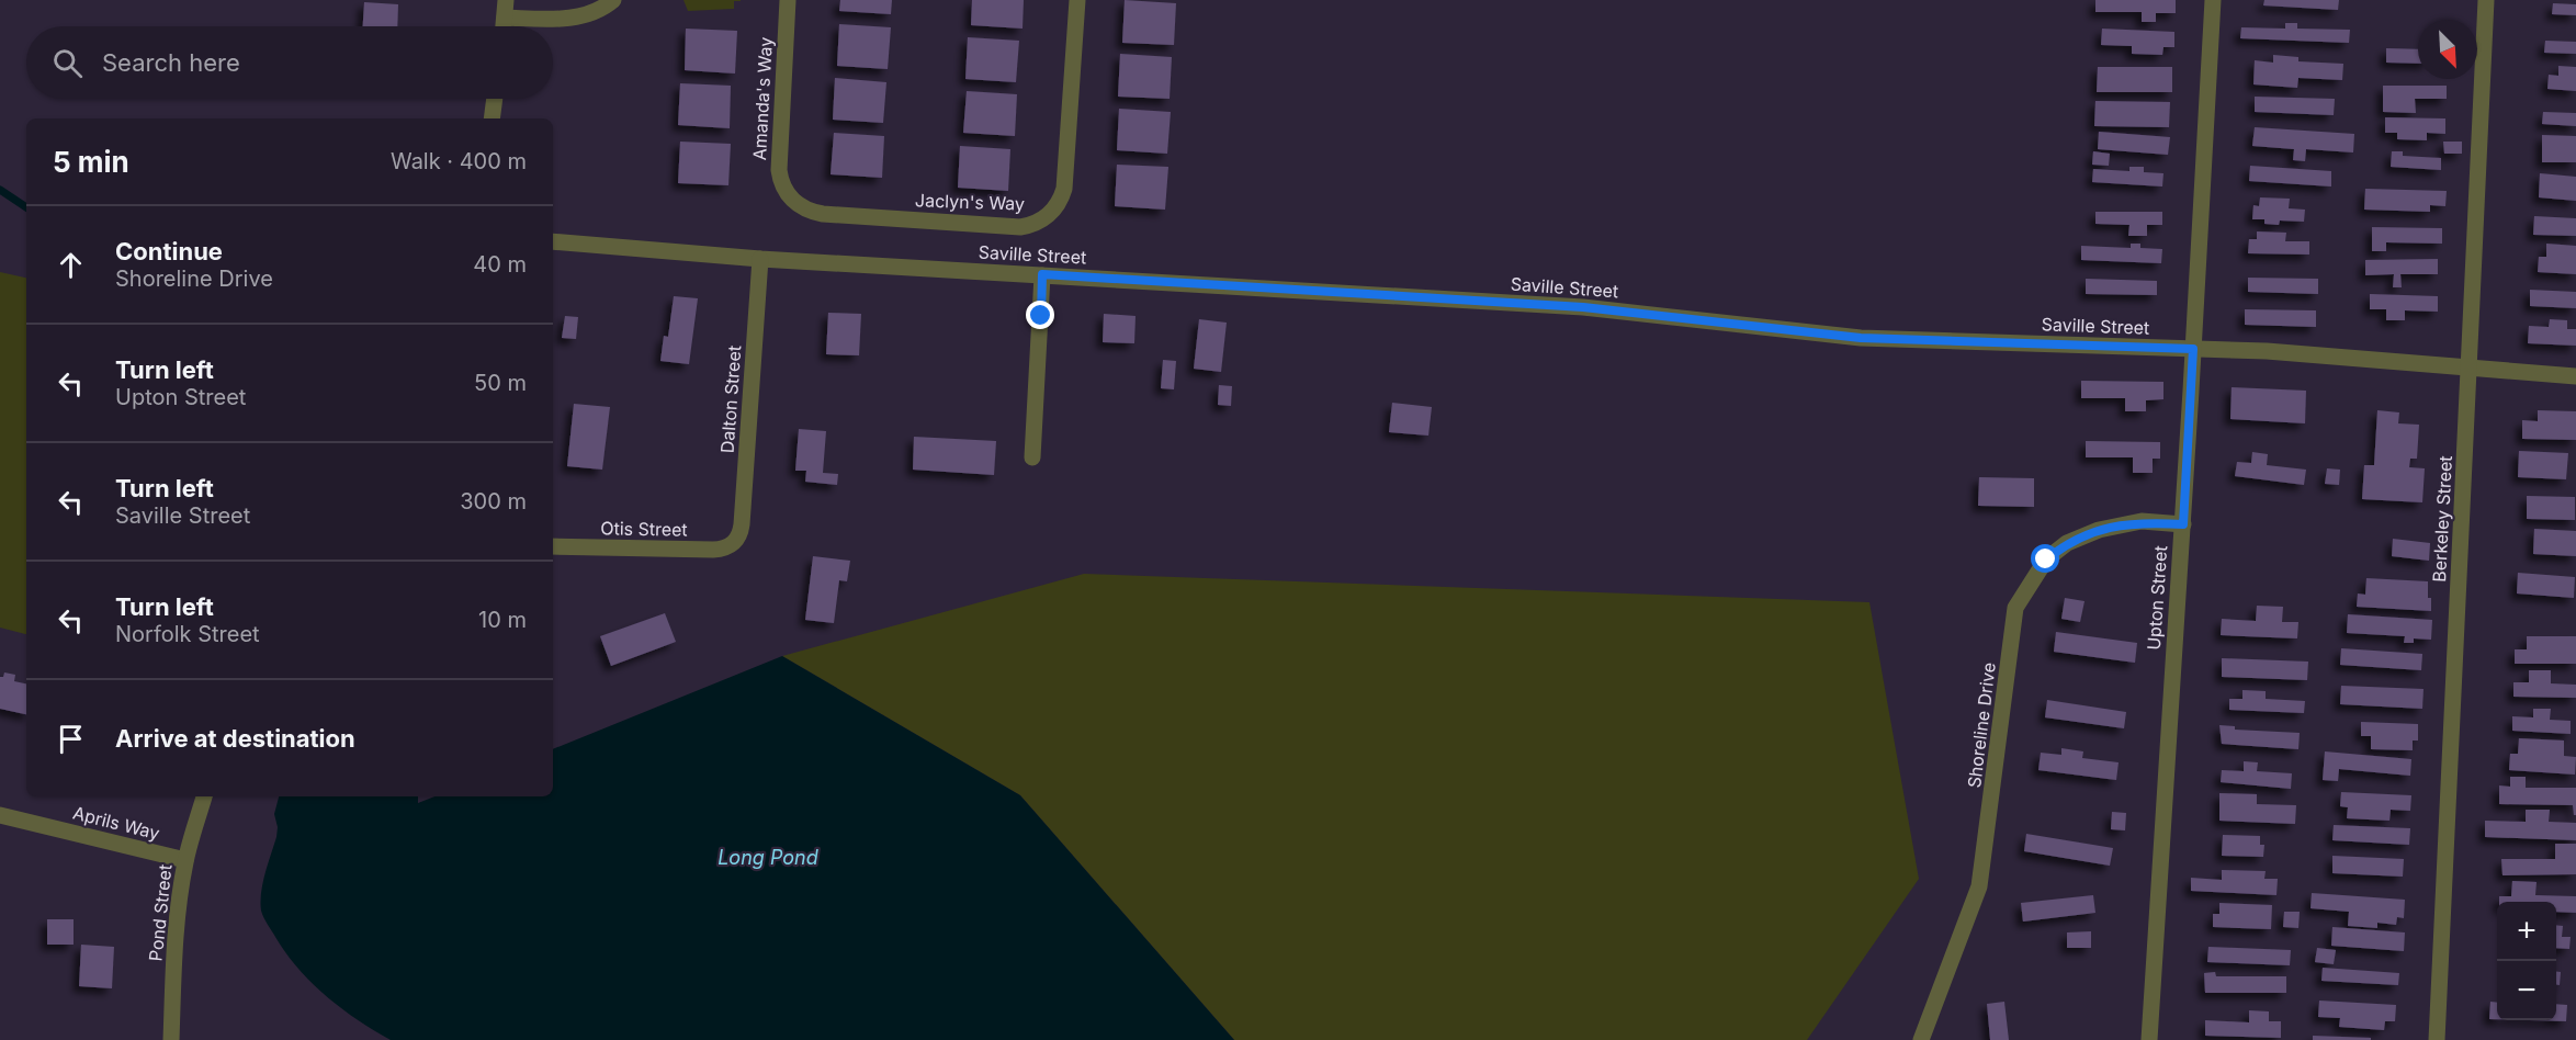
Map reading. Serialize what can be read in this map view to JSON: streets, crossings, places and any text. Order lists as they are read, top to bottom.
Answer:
{
  "streets": {
    "street": [
      "Amanda's Way",
      "Jaclyn's Way",
      "Saville Street",
      "Dalton Street",
      "Berkeley Street",
      "Otis Street",
      "Upton Street",
      "Shoreline Drive",
      "Aprils Way",
      "Pond Street"
    ]
  },
  "crossings": [
    ["Amanda's Way", "Jaclyn's Way"],
    ["Saville Street", "Dalton Street"],
    ["Saville Street", "Berkeley Street"],
    ["Saville Street", "Upton Street"],
    ["Dalton Street", "Otis Street"],
    ["Upton Street", "Shoreline Drive"],
    ["Aprils Way", "Pond Street"]
  ],
  "water": ["Long Pond"],
  "north": "bottom right",
  "page": {
    "search": "Search here",
    "heading": ["5 min", "Walk · 400 m"],
    "list": [
      ["Continue", "Shoreline Drive", "40 m"],
      ["Turn left", "Upton Street", "50 m"],
      ["Turn left", "Saville Street", "300 m"],
      ["Turn left", "Norfolk Street", "10 m"],
      "Arrive at destination"
    ],
    "map_buttons": ["+", "−"]
  }
}
